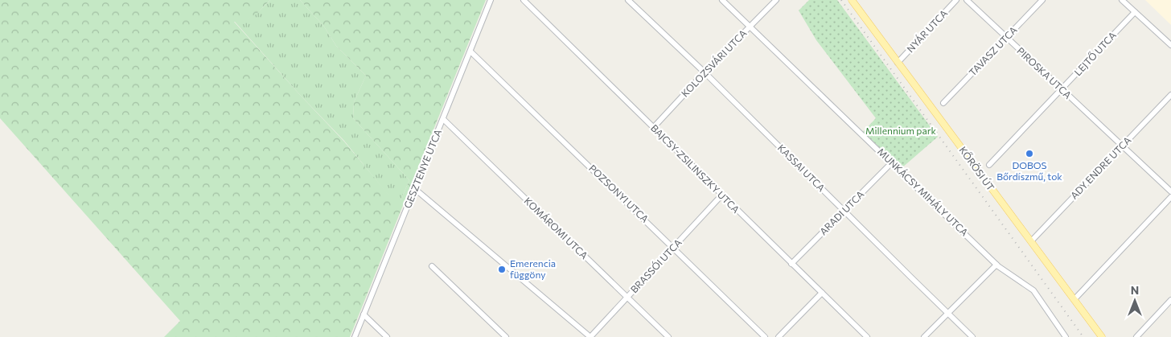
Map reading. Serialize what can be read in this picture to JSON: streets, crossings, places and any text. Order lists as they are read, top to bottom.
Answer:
{
  "streets": {
    "main road": ["KŐRÖSI ÚT"],
    "street": [
      "NYÁR UTCA",
      "TAVASZ UTCA",
      "LEJTŐ UTCA",
      "KOLOZSVÁRI UTCA",
      "PIROSKA UTCA",
      "KASSAI UTCA",
      "ADY ENDRE UTCA",
      "GESZTENYE UTCA",
      "BAJCSY-ZSILINSZKY UTCA",
      "MUNKÁCSY MIHÁLY UTCA",
      "POZSONYI UTCA",
      "ARADI UTCA",
      "KOMÁROMI UTCA",
      "BRASSÓI UTCA"
    ]
  },
  "crossings": [
    ["NYÁR UTCA", "KŐRÖSI ÚT"],
    ["TAVASZ UTCA", "PIROSKA UTCA"],
    ["LEJTŐ UTCA", "PIROSKA UTCA"],
    ["KOLOZSVÁRI UTCA", "KASSAI UTCA"],
    ["KOLOZSVÁRI UTCA", "BAJCSY-ZSILINSZKY UTCA"],
    ["KOLOZSVÁRI UTCA", "MUNKÁCSY MIHÁLY UTCA"],
    ["PIROSKA UTCA", "ADY ENDRE UTCA"],
    ["KASSAI UTCA", "ARADI UTCA"],
    ["ADY ENDRE UTCA", "KŐRÖSI ÚT"],
    ["GESZTENYE UTCA", "POZSONYI UTCA"],
    ["GESZTENYE UTCA", "KOMÁROMI UTCA"],
    ["BAJCSY-ZSILINSZKY UTCA", "ARADI UTCA"],
    ["BAJCSY-ZSILINSZKY UTCA", "BRASSÓI UTCA"],
    ["MUNKÁCSY MIHÁLY UTCA", "ARADI UTCA"],
    ["POZSONYI UTCA", "BRASSÓI UTCA"],
    ["KOMÁROMI UTCA", "BRASSÓI UTCA"]
  ],
  "parks": ["Millennium park"],
  "places": ["DOBOS Bőrdíszmű, tok", "Emerencia függöny"],
  "north": "top"
}
